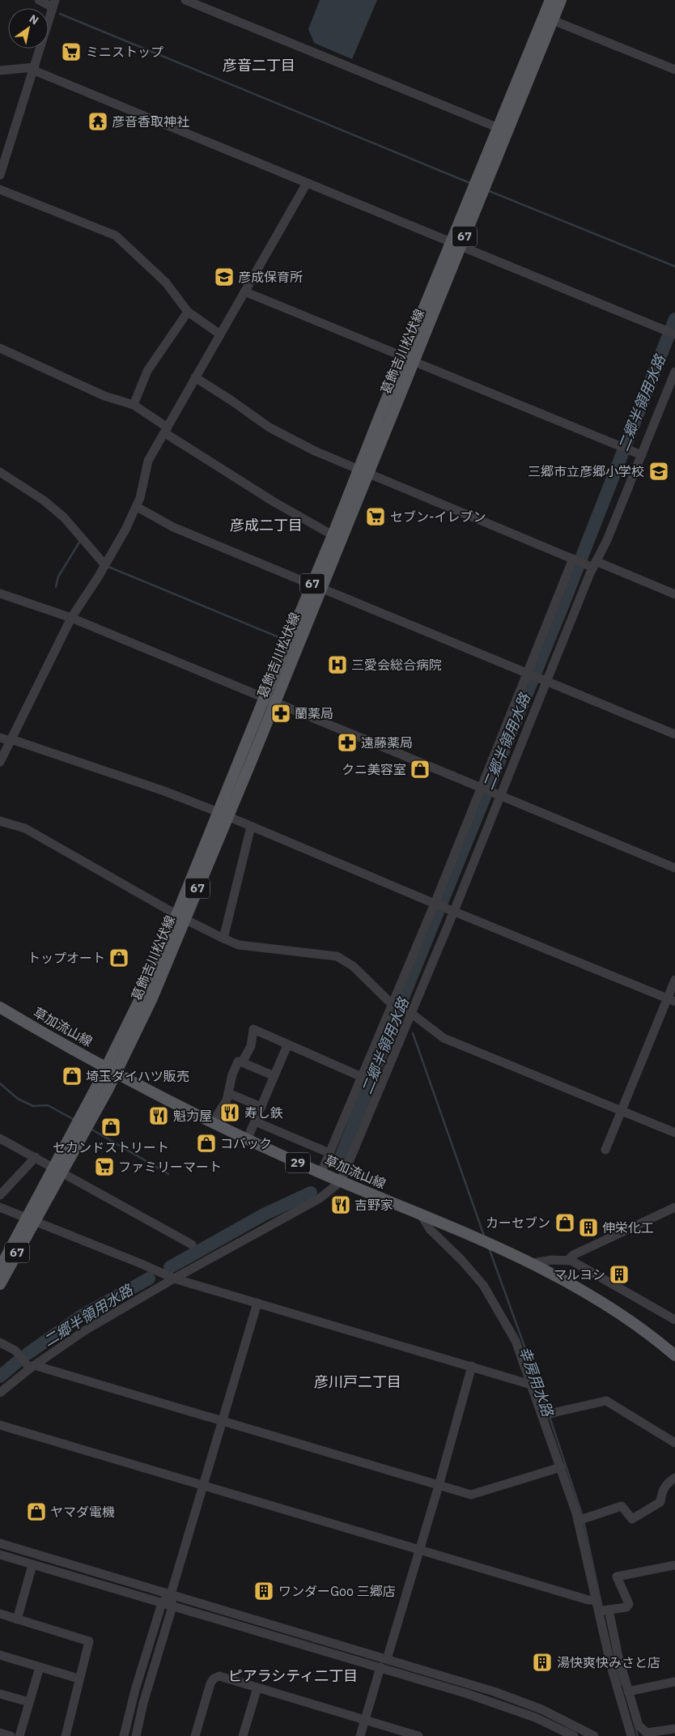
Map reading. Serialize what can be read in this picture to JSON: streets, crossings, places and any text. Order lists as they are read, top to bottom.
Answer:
{
  "streets": {
    "main road": [
      "67",
      "葛飾吉川松伏線",
      "草加流山線",
      "29"
    ]
  },
  "crossings": [
    ["葛飾吉川松伏線", "草加流山線"]
  ],
  "districts": [
    "彦音二丁目",
    "彦成二丁目",
    "彦川戸二丁目",
    "ピアラシティ二丁目"
  ],
  "water": ["二郷半領用水路", "幸房用水路"],
  "places": {
    "supermarket": ["ミニストップ", "セブン-イレブン", "ファミリーマート"],
    "temple": ["彦音香取神社"],
    "school or university": ["彦成保育所", "三郷市立彦郷小学校"],
    "hospital": ["三愛会総合病院"],
    "pharmacy": ["蘭薬局", "遠藤薬局"],
    "shop": [
      "クニ美容室",
      "トップオート",
      "埼玉ダイハツ販売",
      "セカンドストリート",
      "コバック",
      "カーセブン",
      "ヤマダ電機"
    ],
    "restaurant": ["寿し鉄", "魁力屋", "吉野家"],
    "building": [
      "伸栄化工",
      "マルヨシ",
      "ワンダーGoo 三郷店",
      "湯快爽快みさと店"
    ]
  },
  "north": "top right"
}
